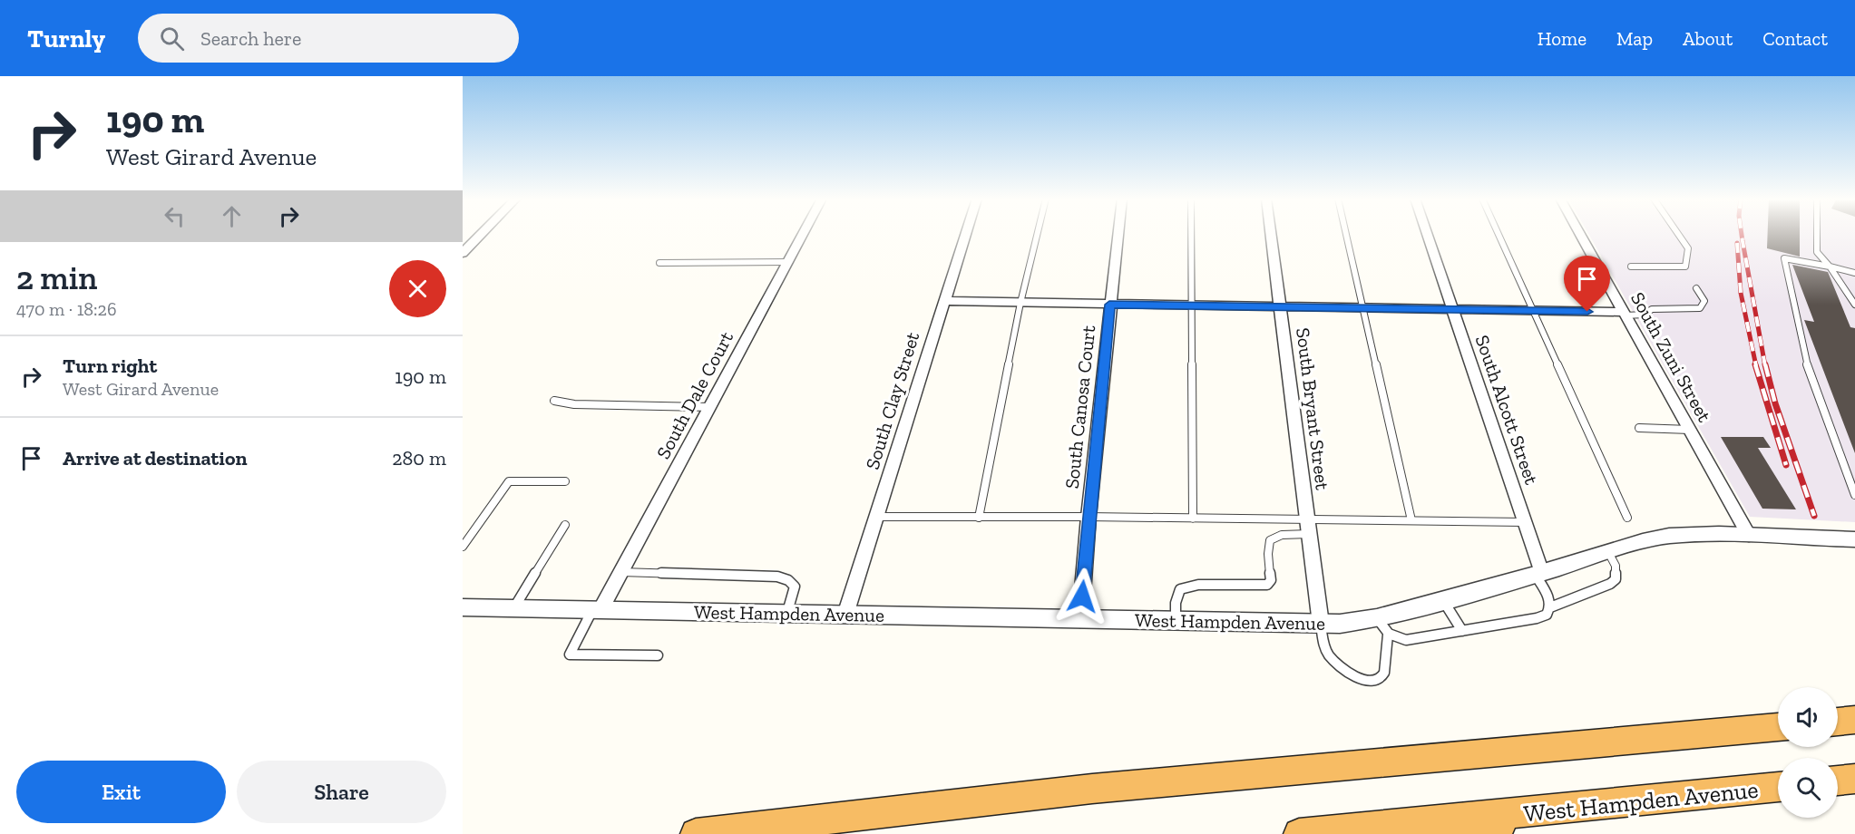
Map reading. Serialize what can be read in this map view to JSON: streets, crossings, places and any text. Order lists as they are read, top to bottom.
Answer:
{
  "streets": {
    "highway": ["West Hampden Avenue"],
    "street": [
      "South Zuni Street",
      "South Dale Court",
      "South Clay Street",
      "South Canosa Court",
      "South Bryant Street",
      "South Alcott Street"
    ]
  },
  "crossings": [
    ["South Zuni Street", "West Hampden Avenue"],
    ["South Dale Court", "West Hampden Avenue"],
    ["South Clay Street", "West Hampden Avenue"],
    ["South Canosa Court", "West Hampden Avenue"],
    ["South Bryant Street", "West Hampden Avenue"],
    ["South Alcott Street", "West Hampden Avenue"]
  ],
  "page": {
    "header": "Turnly",
    "search": "Search here",
    "nav": [
      "Home",
      "Map",
      "About",
      "Contact"
    ],
    "turn": ["190 m", "West Girard Avenue"],
    "heading": ["2 min", "470 m · 18:26"],
    "list": [
      {
        "name": "Turn right",
        "note": "West Girard Avenue",
        "value": "190 m"
      },
      {
        "name": "Arrive at destination",
        "value": "280 m"
      }
    ],
    "buttons": ["Exit", "Share"]
  }
}
